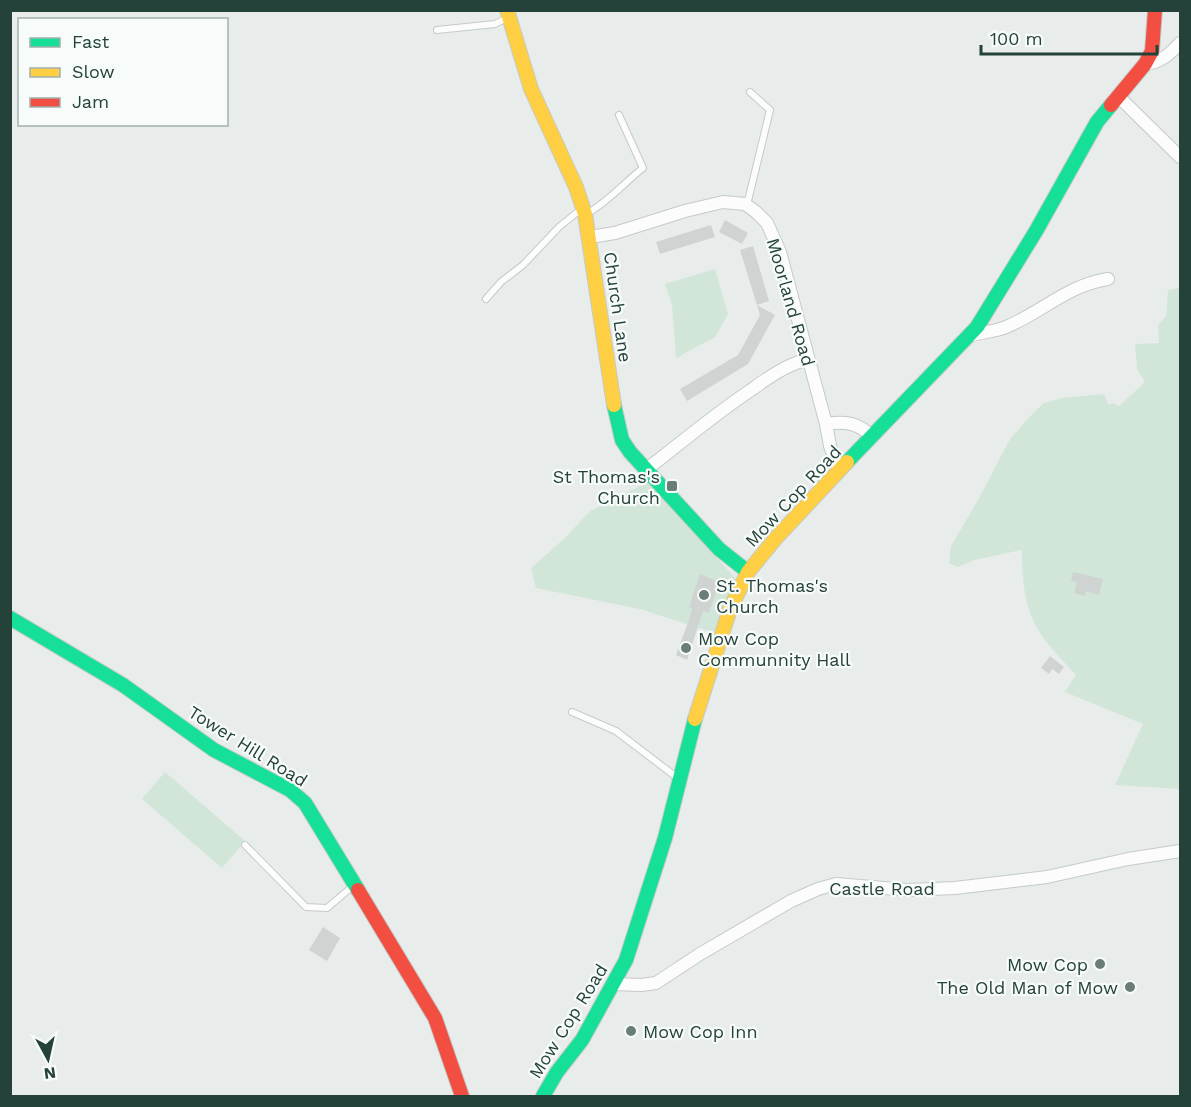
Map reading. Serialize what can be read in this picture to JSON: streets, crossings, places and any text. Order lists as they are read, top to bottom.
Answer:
{
  "streets": {
    "street": [
      "Moorland Road",
      "Church Lane",
      "Mow Cop Road",
      "Tower Hill Road",
      "Castle Road"
    ]
  },
  "crossings": [
    ["Moorland Road", "Mow Cop Road"],
    ["Church Lane", "Mow Cop Road"],
    ["Mow Cop Road", "Castle Road"]
  ],
  "places": {
    "transit": ["St Thomas's Church"],
    "other": [
      "St. Thomas's Church",
      "Mow Cop Communnity Hall",
      "Mow Cop",
      "The Old Man of Mow",
      "Mow Cop Inn"
    ]
  },
  "legend": ["Fast", "Slow", "Jam"],
  "scale_bar": "100 m",
  "north": "bottom"
}
